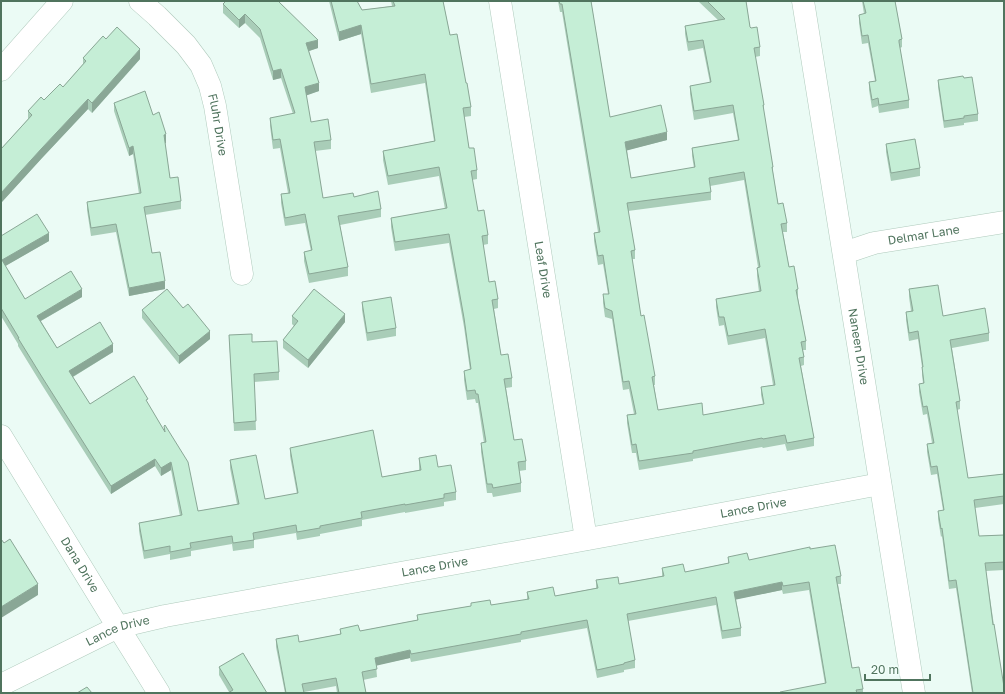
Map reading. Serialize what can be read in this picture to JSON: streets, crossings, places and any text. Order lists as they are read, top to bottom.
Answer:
{
  "streets": {
    "street": [
      "Fluhr Drive",
      "Delmar Lane",
      "Leaf Drive",
      "Naneen Drive",
      "Lance Drive",
      "Dana Drive"
    ]
  },
  "crossings": [
    ["Delmar Lane", "Naneen Drive"],
    ["Leaf Drive", "Lance Drive"],
    ["Naneen Drive", "Lance Drive"],
    ["Lance Drive", "Dana Drive"]
  ],
  "scale_bar": "20 m"
}
